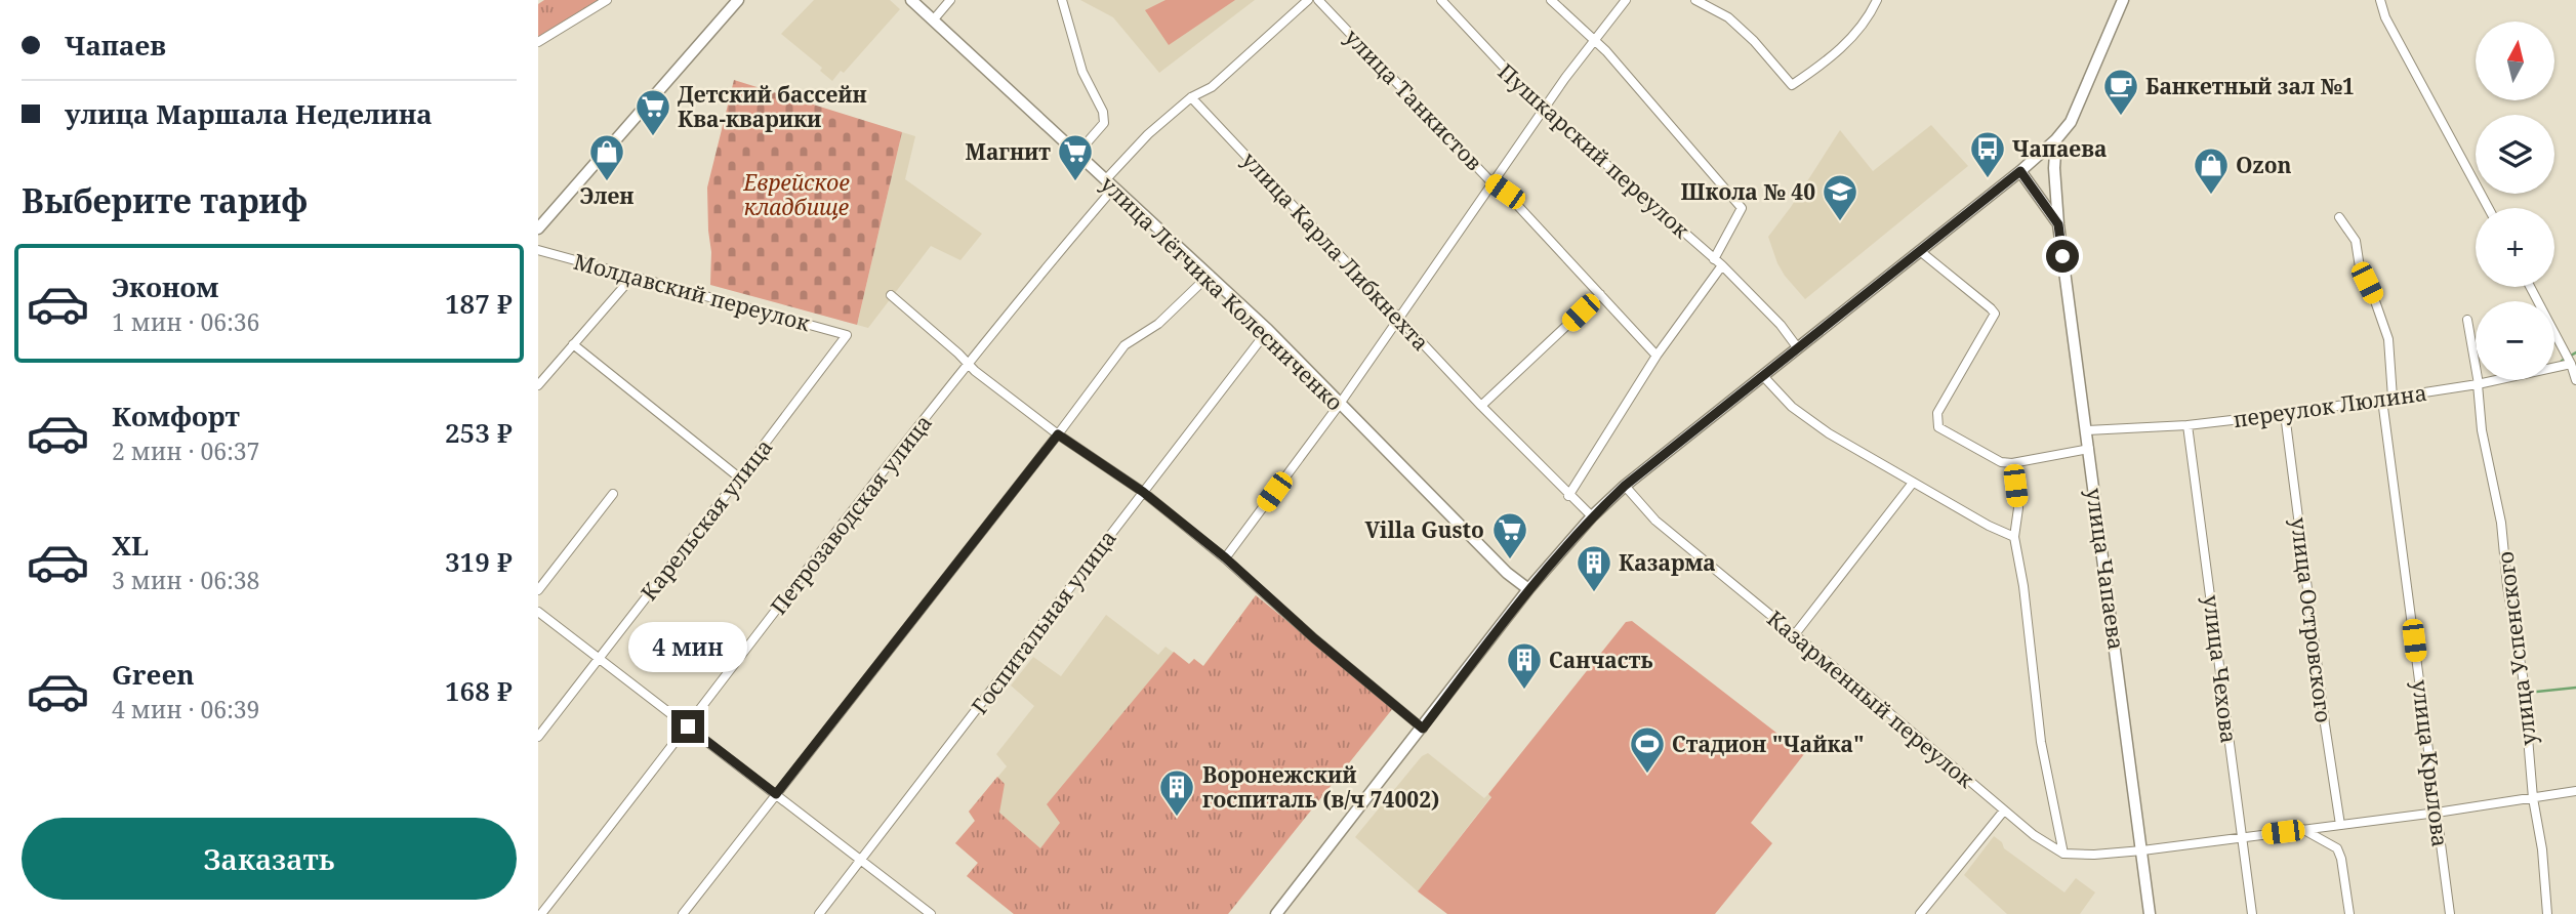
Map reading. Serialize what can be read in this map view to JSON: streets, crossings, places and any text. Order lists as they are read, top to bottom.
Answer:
{
  "streets": {
    "street": [
      "улица Танкистов",
      "Пушкарский переулок",
      "улица Карла Либкнехта",
      "Молдавский переулок",
      "улица Лётчика Колесниченко",
      "переулок Люлина",
      "Петрозаводская улица",
      "Карельская улица",
      "улица Чапаева",
      "улица Островского",
      "Госпитальная улица",
      "улица Успенского",
      "улица Чехова",
      "Казарменный переулок",
      "улица Крылова"
    ]
  },
  "crossings": [
    ["улица Карла Либкнехта", "Петрозаводская улица"],
    ["Молдавский переулок", "Карельская улица"],
    ["улица Лётчика Колесниченко", "Петрозаводская улица"],
    ["улица Лётчика Колесниченко", "Госпитальная улица"],
    ["переулок Люлина", "улица Чапаева"],
    ["переулок Люлина", "улица Островского"],
    ["переулок Люлина", "улица Успенского"],
    ["переулок Люлина", "улица Чехова"],
    ["переулок Люлина", "улица Крылова"],
    ["улица Чапаева", "Казарменный переулок"],
    ["улица Островского", "Казарменный переулок"],
    ["улица Успенского", "Казарменный переулок"],
    ["улица Чехова", "Казарменный переулок"],
    ["Казарменный переулок", "улица Крылова"]
  ],
  "parks": ["Еврейское кладбище"],
  "places": {
    "cafe": ["Банкетный зал №1"],
    "supermarket": ["Детский бассейн Ква-кварики", "Магнит", "Villa Gusto"],
    "bus stop": ["Чапаева"],
    "shop": ["Элен", "Ozon"],
    "school or university": ["Школа № 40"],
    "building": ["Казарма", "Санчасть", "Воронежский госпиталь (в/ч 74002)"],
    "sports": ["Стадион \"Чайка\""]
  },
  "north": "top",
  "page": {
    "banner": ["Чапаев", "улица Маршала Неделина"],
    "map_buttons": ["+", "−"],
    "heading": "Выберите тариф",
    "list": [
      {
        "name": "Эконом",
        "note": "1 мин · 06:36",
        "value": "187 ₽"
      },
      {
        "name": "Комфорт",
        "note": "2 мин · 06:37",
        "value": "253 ₽"
      },
      {
        "name": "XL",
        "note": "3 мин · 06:38",
        "value": "319 ₽"
      },
      {
        "name": "Green",
        "note": "4 мин · 06:39",
        "value": "168 ₽"
      }
    ],
    "bubble": "4 мин",
    "buttons": "Заказать"
  }
}
